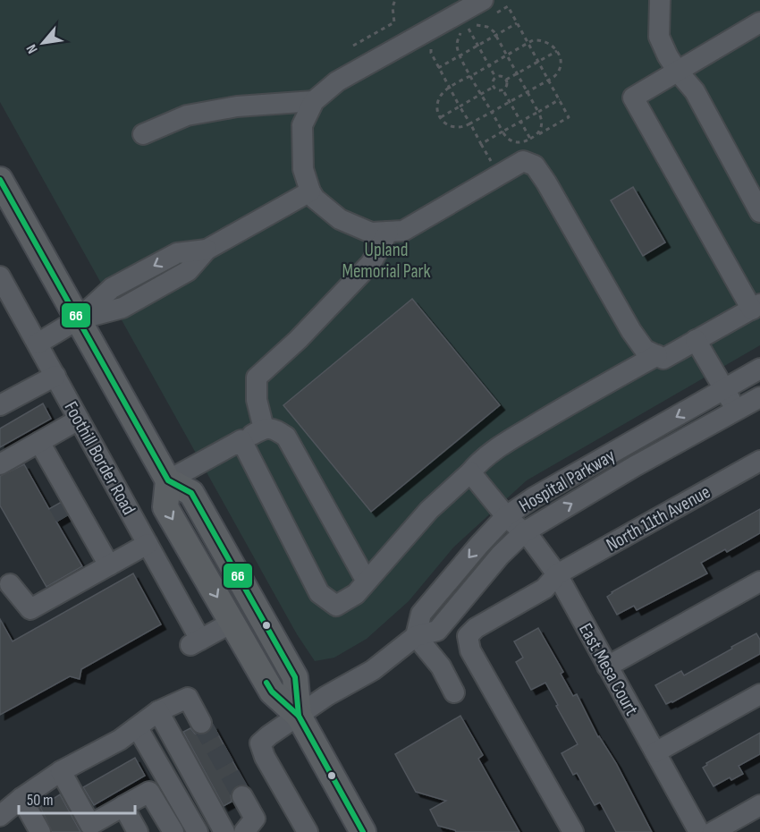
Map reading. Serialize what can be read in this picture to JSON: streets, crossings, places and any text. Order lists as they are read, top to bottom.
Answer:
{
  "streets": {
    "street": [
      "Foothill Border Road",
      "Hospital Parkway",
      "North 11th Avenue",
      "East Mesa Court"
    ]
  },
  "crossings": [
    ["Hospital Parkway", "East Mesa Court"],
    ["North 11th Avenue", "East Mesa Court"]
  ],
  "parks": ["Upland Memorial Park"],
  "lines": ["transit line 66"],
  "scale_bar": "50 m",
  "north": "bottom left"
}
